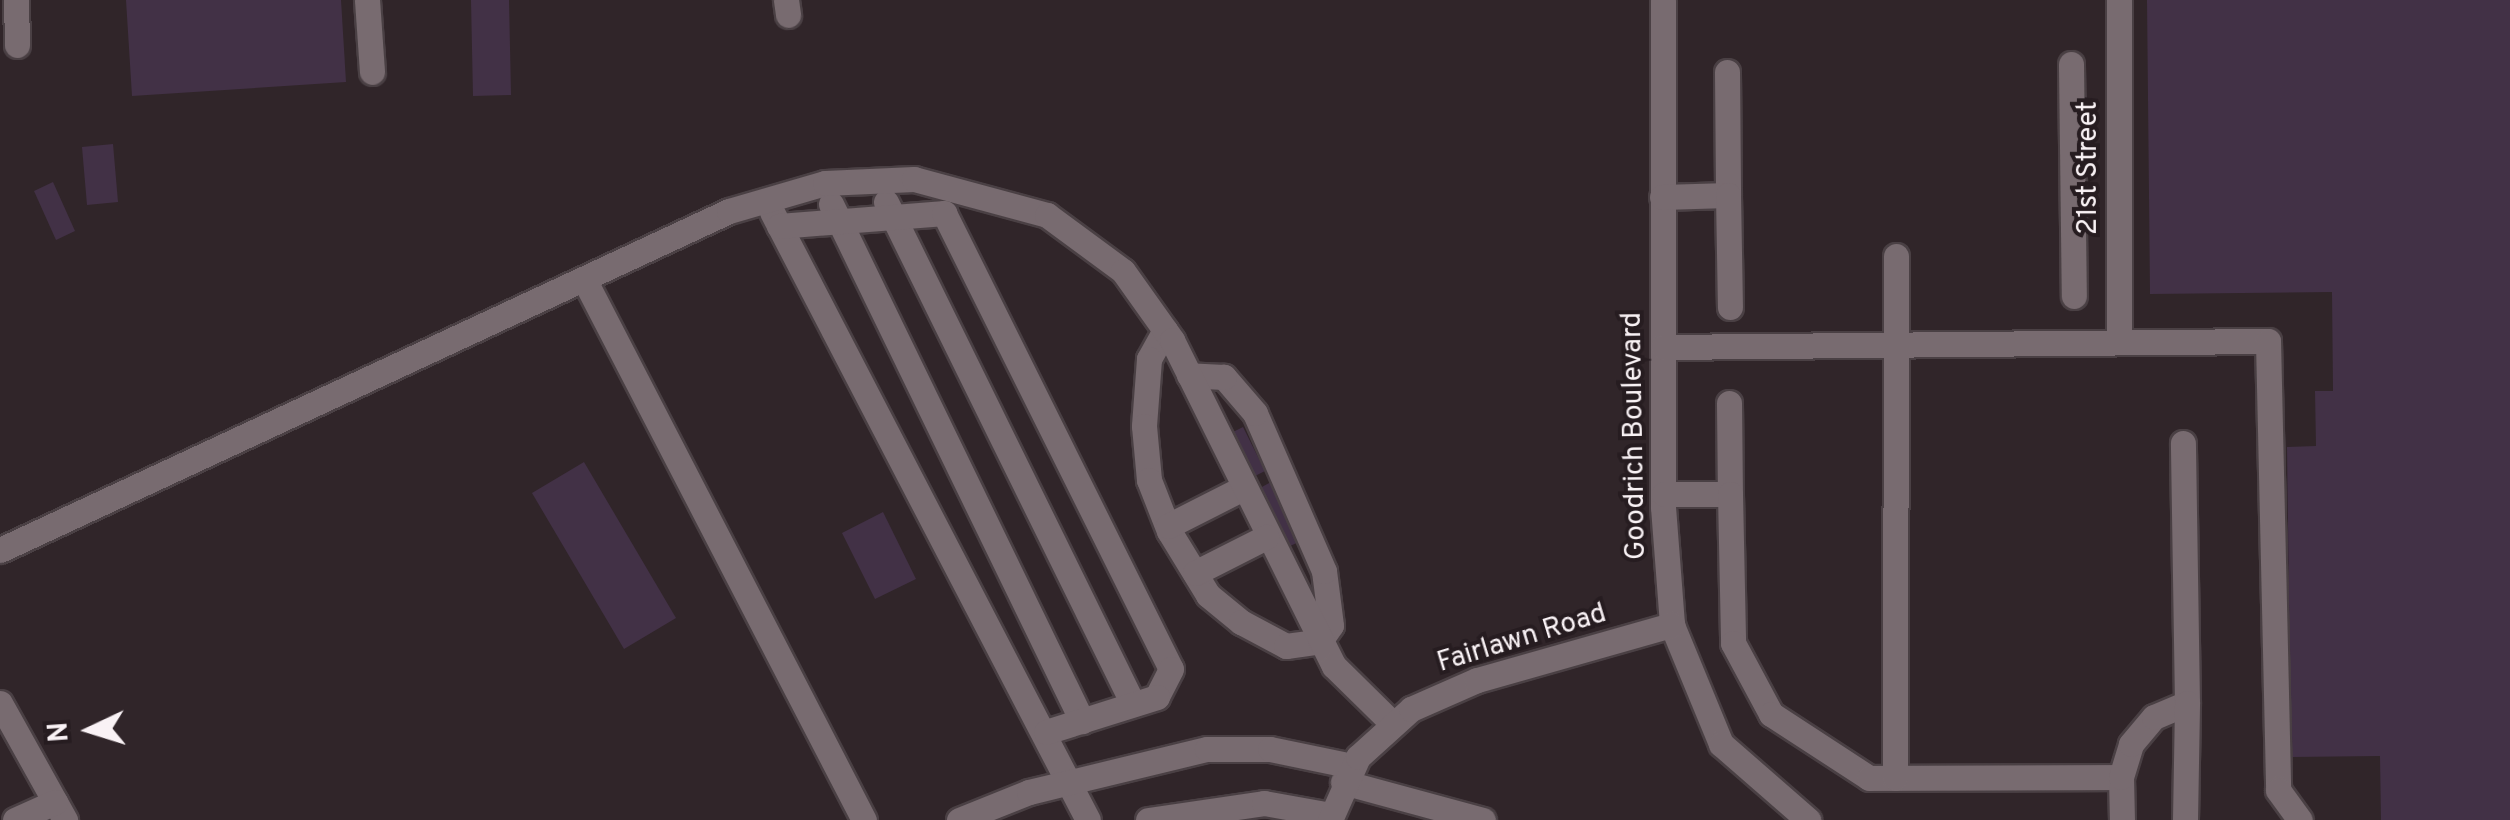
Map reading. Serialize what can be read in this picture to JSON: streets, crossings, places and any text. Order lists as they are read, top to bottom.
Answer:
{
  "streets": {
    "street": ["21st Street", "Goodrich Boulevard", "Fairlawn Road"]
  },
  "crossings": [
    ["Goodrich Boulevard", "Fairlawn Road"]
  ],
  "north": "left"
}
